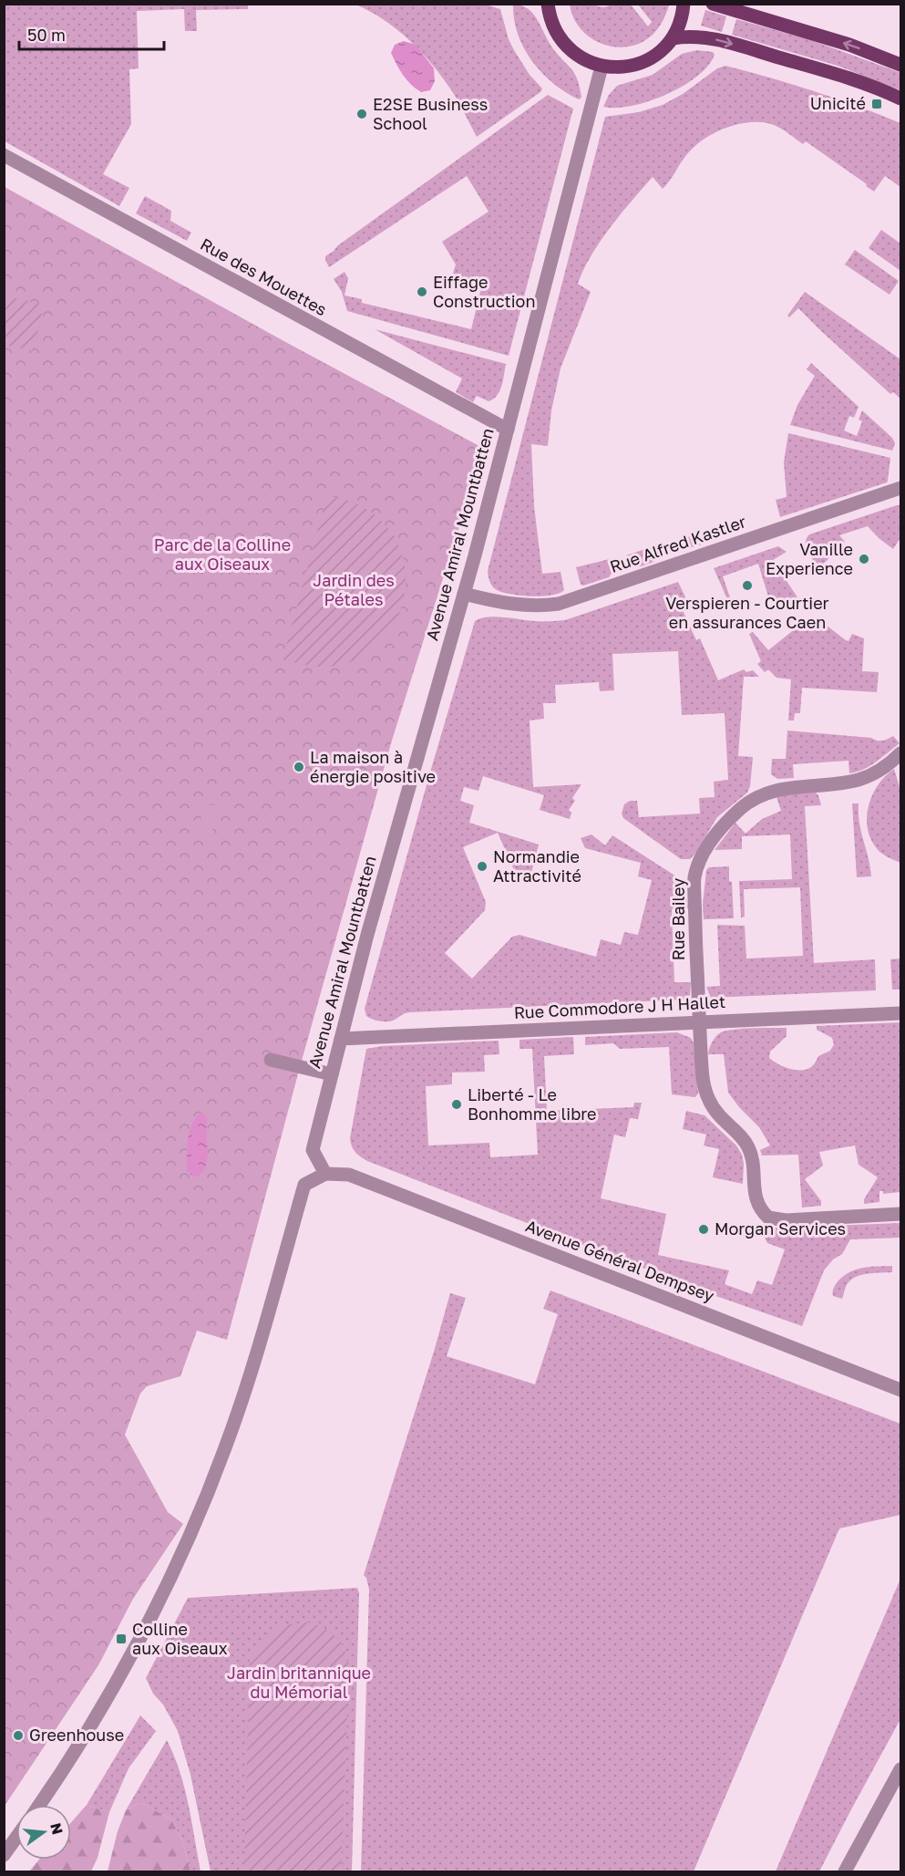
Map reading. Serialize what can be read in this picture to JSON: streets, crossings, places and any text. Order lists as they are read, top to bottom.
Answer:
{
  "streets": {
    "street": [
      "Rue des Mouettes",
      "Avenue Amiral Mountbatten",
      "Rue Alfred Kastler",
      "Rue Bailey",
      "Rue Commodore J H Hallet",
      "Avenue Général Dempsey"
    ]
  },
  "crossings": [
    ["Rue des Mouettes", "Avenue Amiral Mountbatten"],
    ["Avenue Amiral Mountbatten", "Rue Alfred Kastler"],
    ["Avenue Amiral Mountbatten", "Rue Commodore J H Hallet"],
    ["Avenue Amiral Mountbatten", "Avenue Général Dempsey"],
    ["Rue Bailey", "Rue Commodore J H Hallet"]
  ],
  "parks": ["Parc de la Colline aux Oiseaux", "Jardin des Pétales", "Jardin britannique du Mémorial"],
  "places": {
    "transit": ["Unicité", "Colline aux Oiseaux"],
    "other": [
      "E2SE Business School",
      "Eiffage Construction",
      "Vanille Experience",
      "Verspieren - Courtier en assurances Caen",
      "La maison à énergie positive",
      "Normandie Attractivité",
      "Liberté - Le Bonhomme libre",
      "Morgan Services",
      "Greenhouse"
    ]
  },
  "scale_bar": "50 m",
  "north": "right"
}
